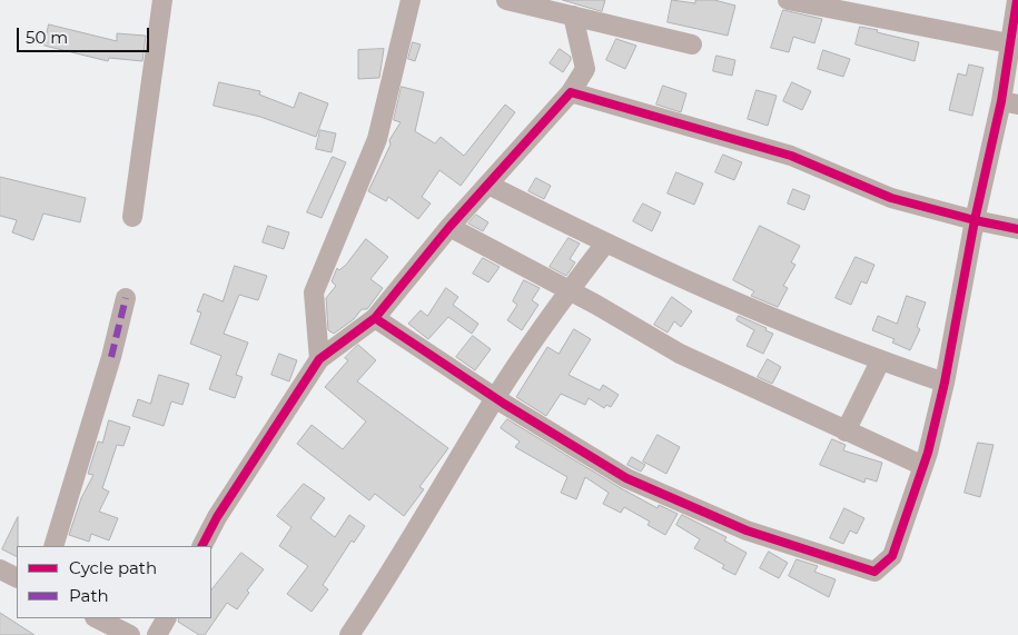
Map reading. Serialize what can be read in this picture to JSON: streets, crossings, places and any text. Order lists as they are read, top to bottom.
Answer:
{
  "legend": ["Cycle path", "Path"],
  "scale_bar": "50 m"
}
